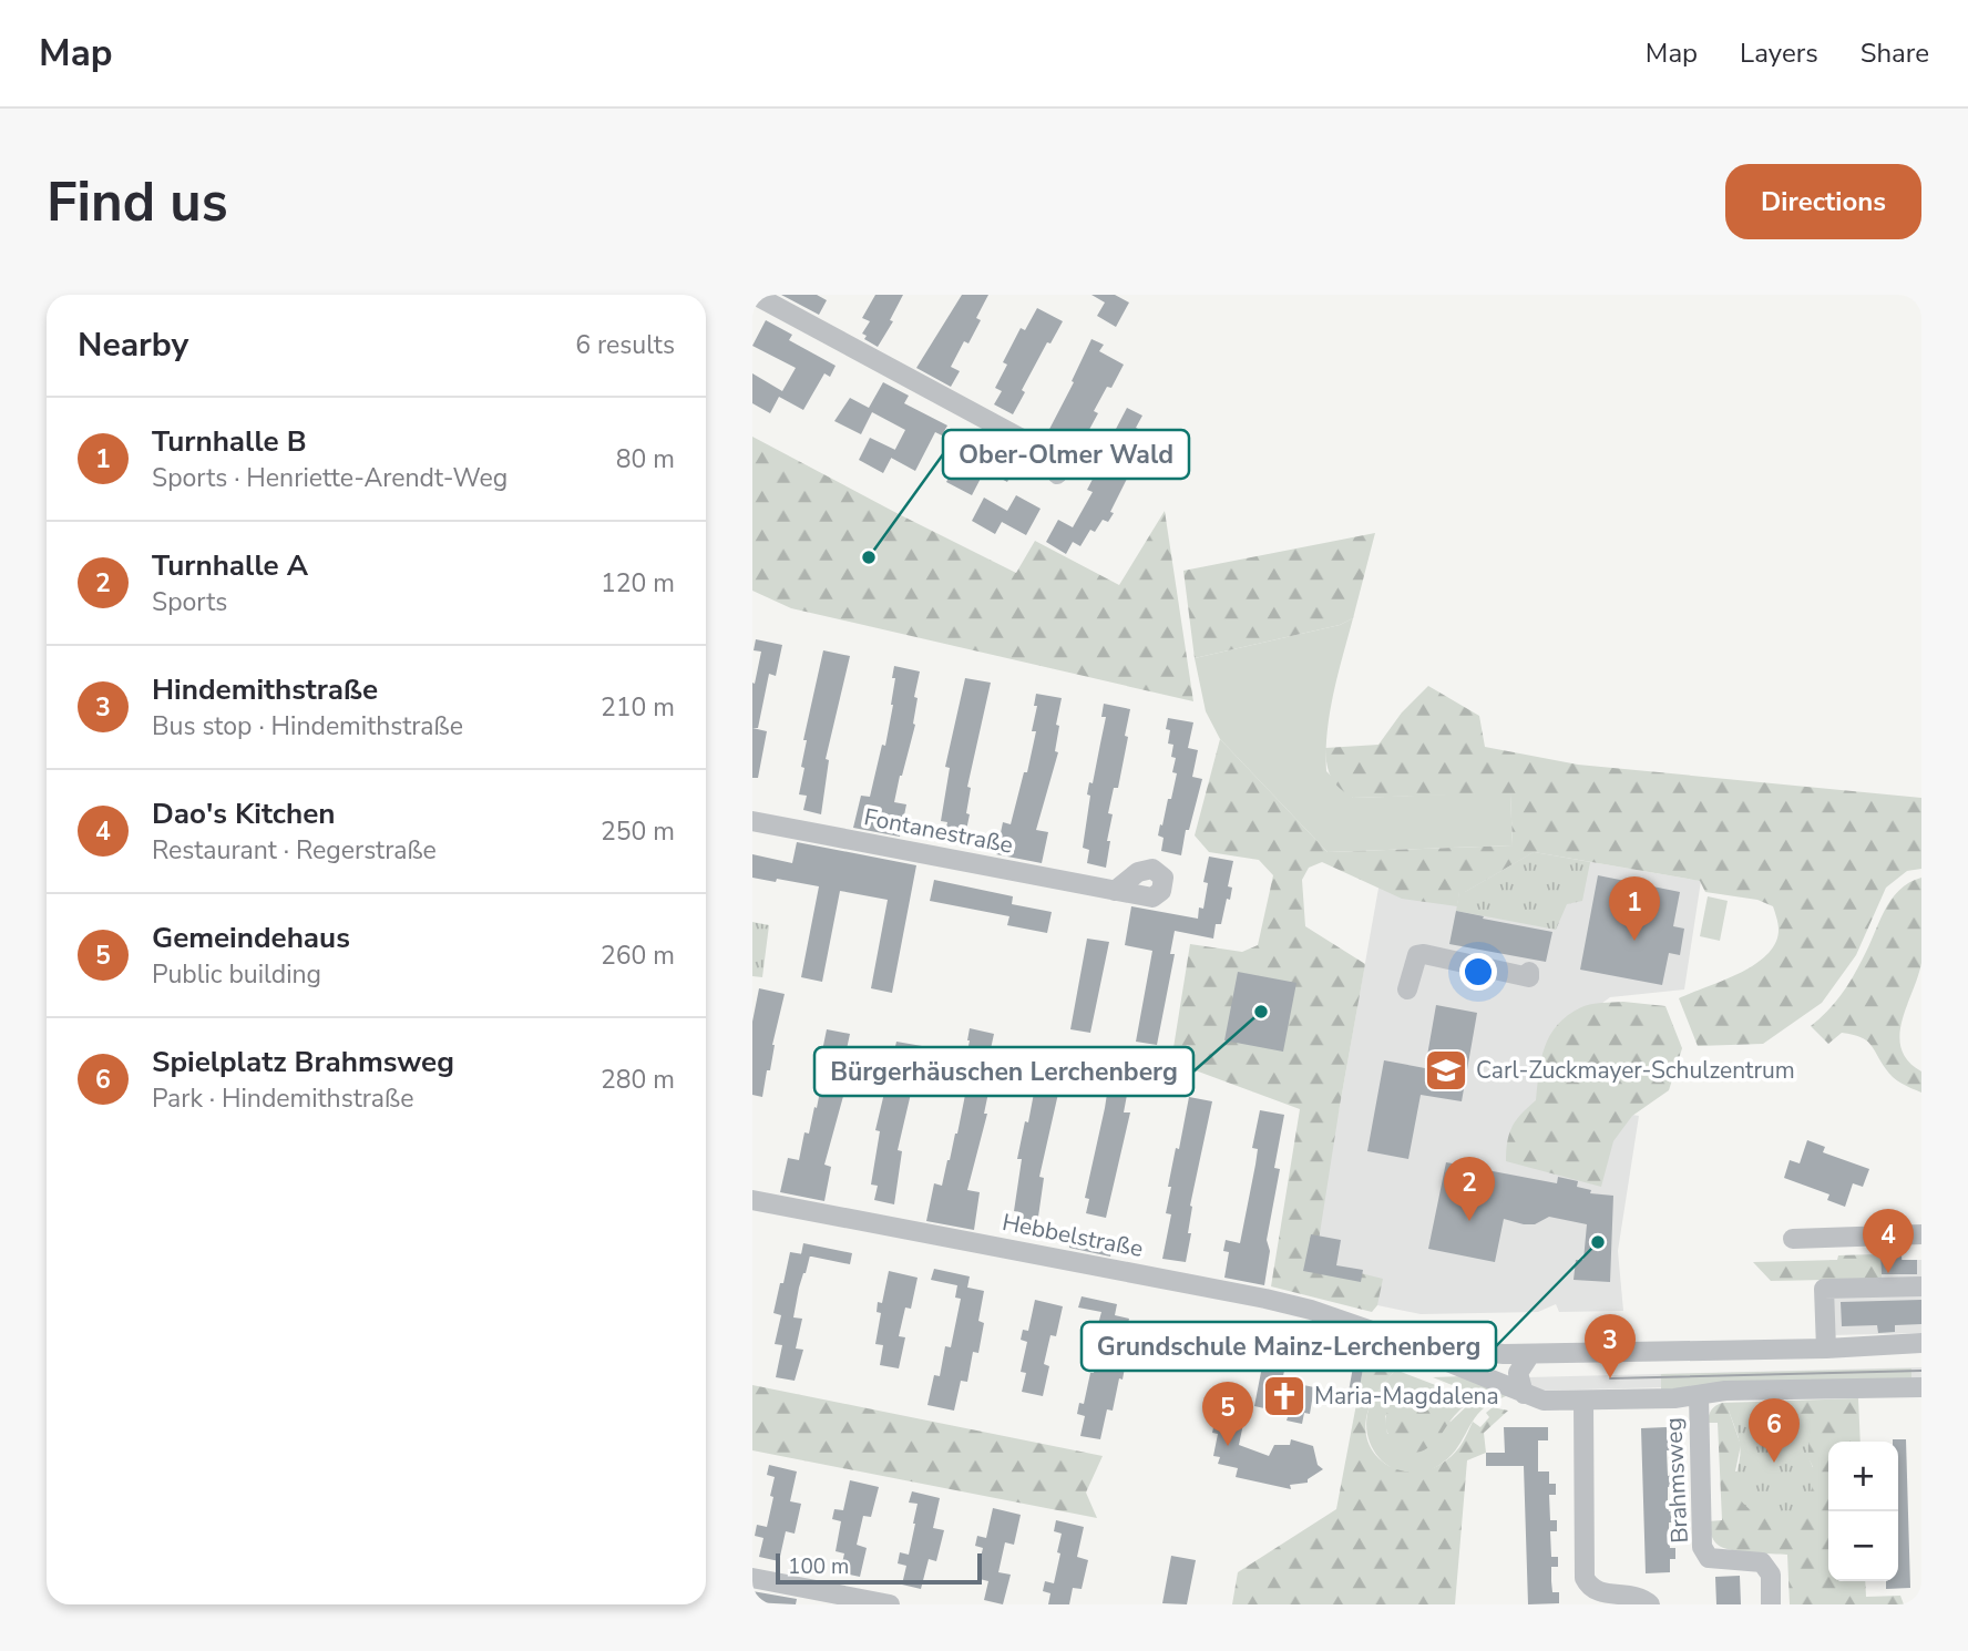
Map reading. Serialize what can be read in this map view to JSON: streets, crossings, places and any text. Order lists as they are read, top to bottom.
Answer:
{
  "streets": {
    "street": ["Fontanestraße", "Hebbelstraße", "Brahmsweg"]
  },
  "places": {
    "other": ["Ober-Olmer Wald", "Bürgerhäuschen Lerchenberg", "Grundschule Mainz-Lerchenberg"],
    "school or university": ["Carl-Zuckmayer-Schulzentrum"],
    "church": ["Maria-Magdalena"]
  },
  "scale_bar": "100 m",
  "page": {
    "header": "Map",
    "nav": ["Map", "Layers", "Share"],
    "buttons": "Directions",
    "title": "Find us",
    "heading": ["Nearby", "6 results"],
    "list": [
      {
        "mark": "1",
        "name": "Turnhalle B",
        "note": "Sports · Henriette-Arendt-Weg",
        "value": "80 m"
      },
      {
        "mark": "2",
        "name": "Turnhalle A",
        "note": "Sports",
        "value": "120 m"
      },
      {
        "mark": "3",
        "name": "Hindemithstraße",
        "note": "Bus stop · Hindemithstraße",
        "value": "210 m"
      },
      {
        "mark": "4",
        "name": "Dao's Kitchen",
        "note": "Restaurant · Regerstraße",
        "value": "250 m"
      },
      {
        "mark": "5",
        "name": "Gemeindehaus",
        "note": "Public building",
        "value": "260 m"
      },
      {
        "mark": "6",
        "name": "Spielplatz Brahmsweg",
        "note": "Park · Hindemithstraße",
        "value": "280 m"
      }
    ],
    "pins": [
      "1",
      "2",
      "4",
      "3",
      "5",
      "6"
    ],
    "map_buttons": ["+", "−"],
    "scale": "100 m"
  }
}
